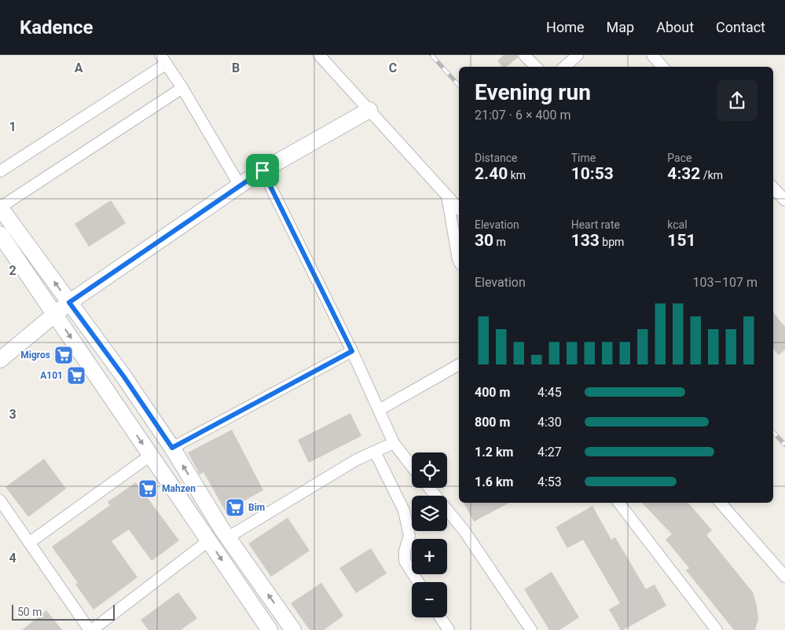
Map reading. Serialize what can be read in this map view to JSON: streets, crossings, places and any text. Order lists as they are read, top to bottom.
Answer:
{
  "places": {
    "supermarket": [
      "Migros",
      "A101",
      "Mahzen",
      "Bim"
    ]
  },
  "scale_bar": "50 m",
  "page": {
    "header": "Kadence",
    "nav": [
      "Home",
      "Map",
      "About",
      "Contact"
    ],
    "heading": ["Evening run", "21:07 · 6 × 400 m"],
    "stats": [
      ["Distance", "2.40 km"],
      ["Time", "10:53"],
      ["Pace", "4:32 /km"],
      ["Elevation", "30 m"],
      ["Heart rate", "133 bpm"],
      ["kcal", "151"]
    ],
    "chart": ["Elevation", "103–107 m"],
    "list": [
      {
        "name": "400 m",
        "note": "4:45"
      },
      {
        "name": "800 m",
        "note": "4:30"
      },
      {
        "name": "1.2 km",
        "note": "4:27"
      },
      {
        "name": "1.6 km",
        "note": "4:53"
      }
    ],
    "map_buttons": ["+", "−"],
    "scale": "50 m"
  },
  "grid": {
    "columns": ["A", "B", "C"],
    "rows": [
      "1",
      "2",
      "3",
      "4"
    ]
  }
}
